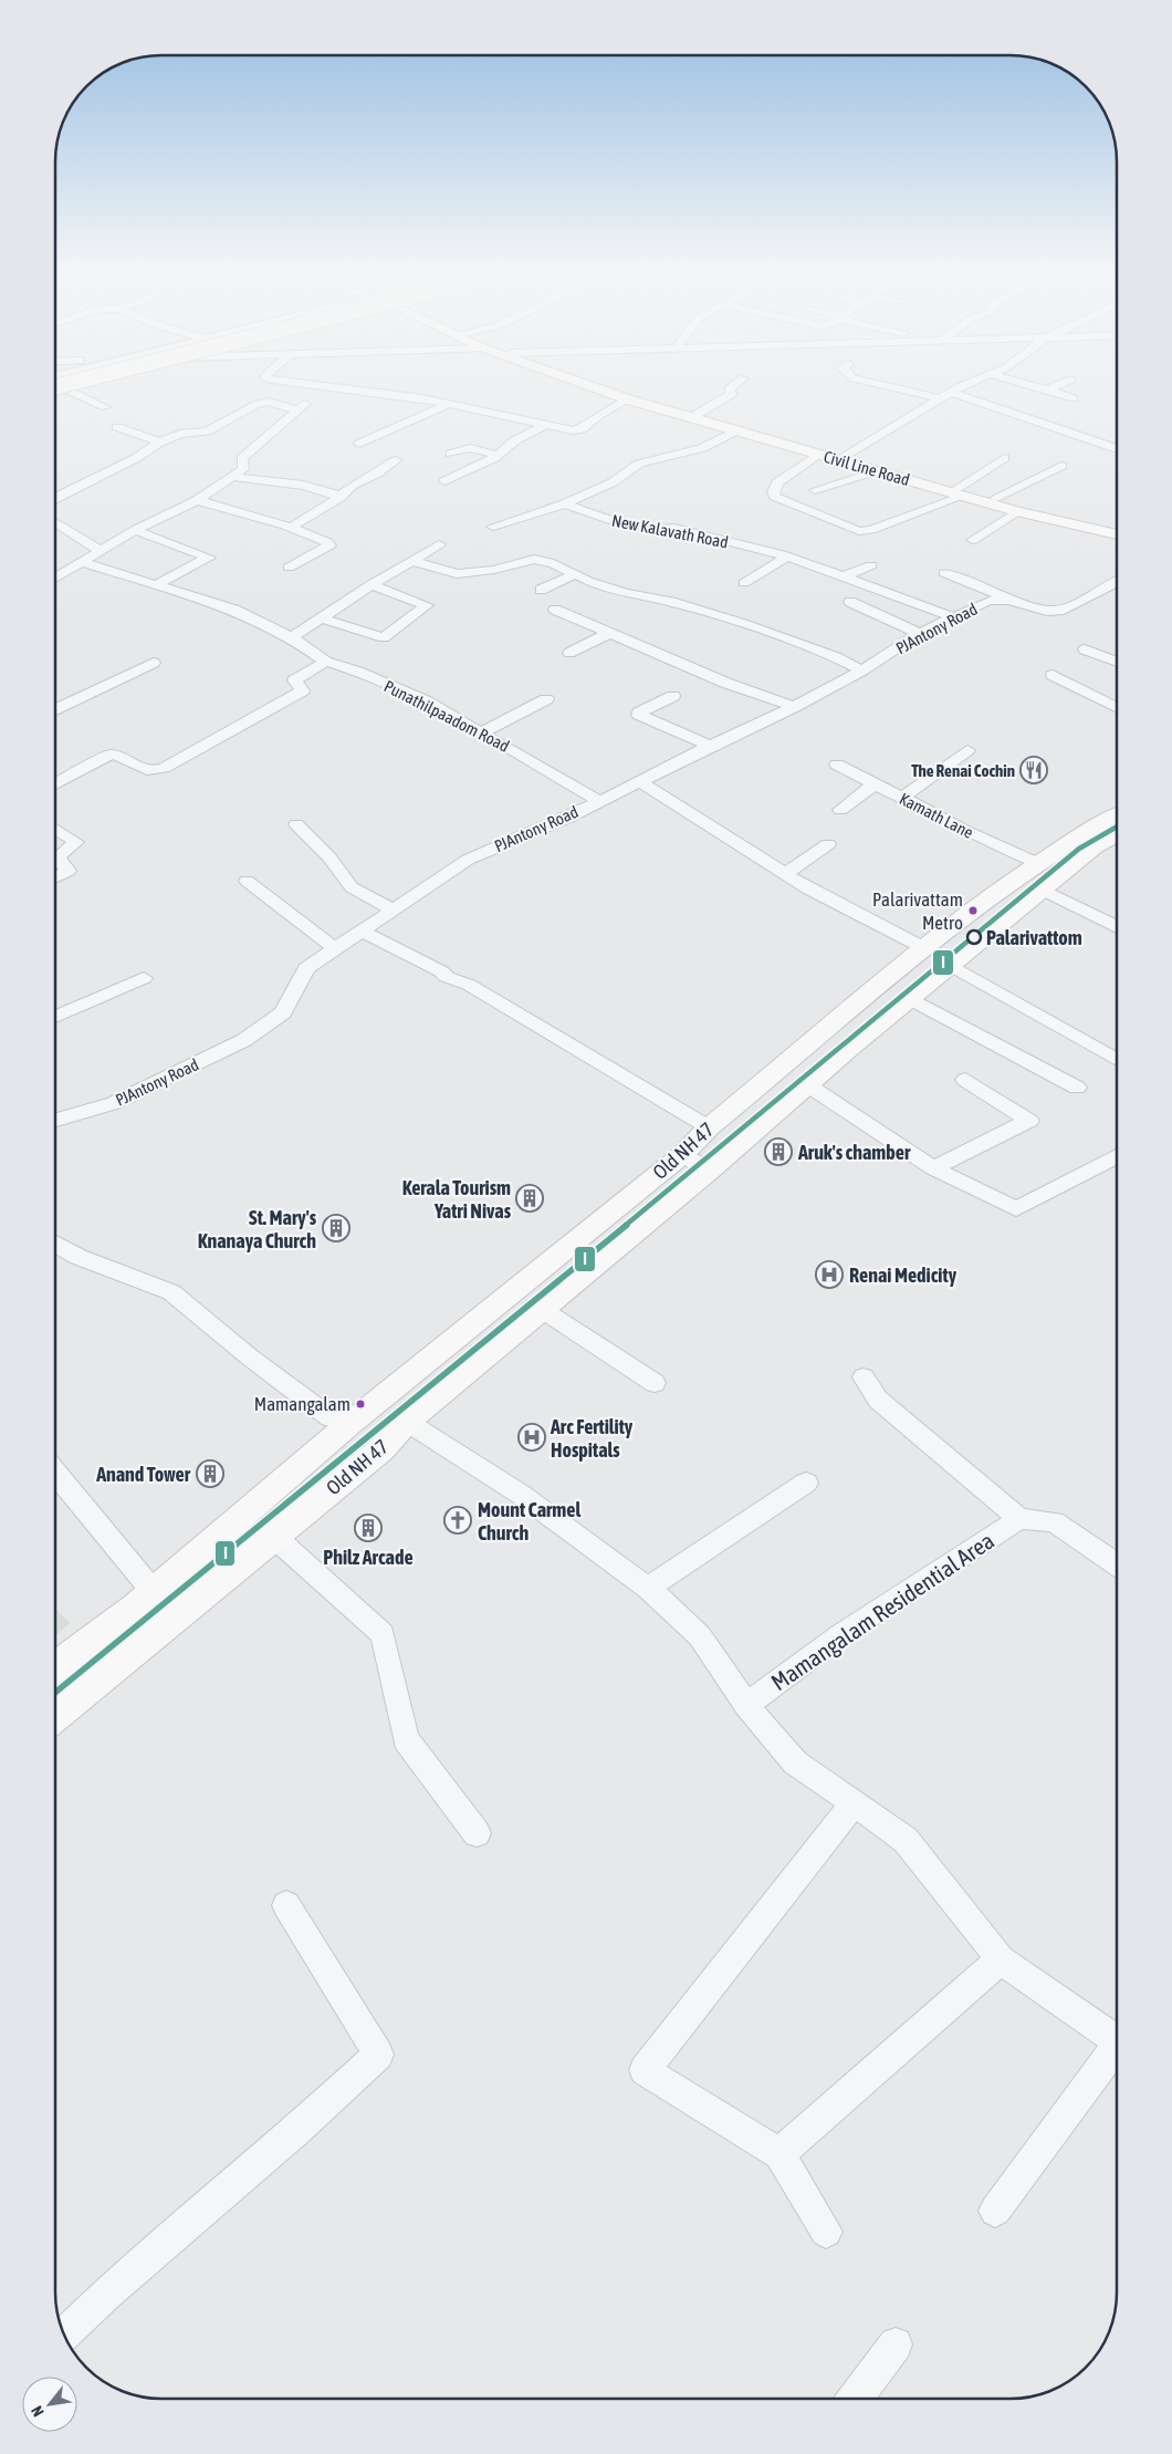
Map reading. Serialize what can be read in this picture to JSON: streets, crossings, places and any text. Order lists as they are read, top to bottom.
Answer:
{
  "streets": {
    "main road": ["Civil Line Road", "Old NH 47"],
    "street": [
      "New Kalavath Road",
      "PJAntony Road",
      "Punathilpaadom Road",
      "Kamath Lane",
      "Mamangalam Residential Area"
    ]
  },
  "crossings": [
    ["Civil Line Road", "New Kalavath Road"],
    ["New Kalavath Road", "PJAntony Road"],
    ["PJAntony Road", "Punathilpaadom Road"],
    ["Kamath Lane", "Old NH 47"]
  ],
  "places": {
    "restaurant": ["The Renai Cochin"],
    "other": ["Palarivattam Metro", "Palarivattom", "Mamangalam"],
    "building": [
      "Aruk's chamber",
      "Kerala Tourism Yatri Nivas",
      "St. Mary's Knanaya Church",
      "Anand Tower",
      "Philz Arcade"
    ],
    "hospital": ["Renai Medicity", "Arc Fertility Hospitals"],
    "church": ["Mount Carmel Church"]
  },
  "lines": ["transit line I"],
  "north": "bottom left"
}
